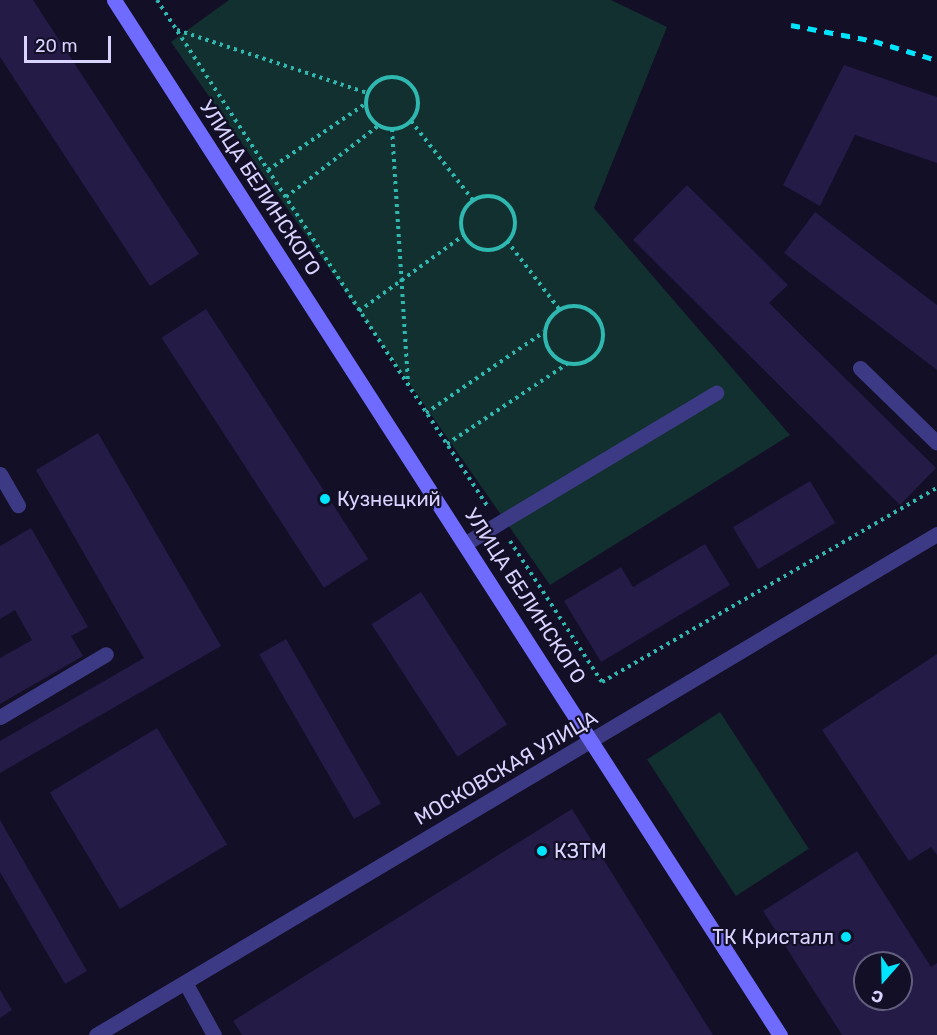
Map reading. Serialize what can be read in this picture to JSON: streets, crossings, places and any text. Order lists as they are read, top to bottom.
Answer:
{
  "streets": {
    "street": ["УЛИЦА БЕЛИНСКОГО", "МОСКОВСКАЯ УЛИЦА"]
  },
  "crossings": [
    ["УЛИЦА БЕЛИНСКОГО", "МОСКОВСКАЯ УЛИЦА"]
  ],
  "places": ["Кузнецкий", "КЗТМ", "ТК Кристалл"],
  "scale_bar": "20 m",
  "north": "bottom"
}
